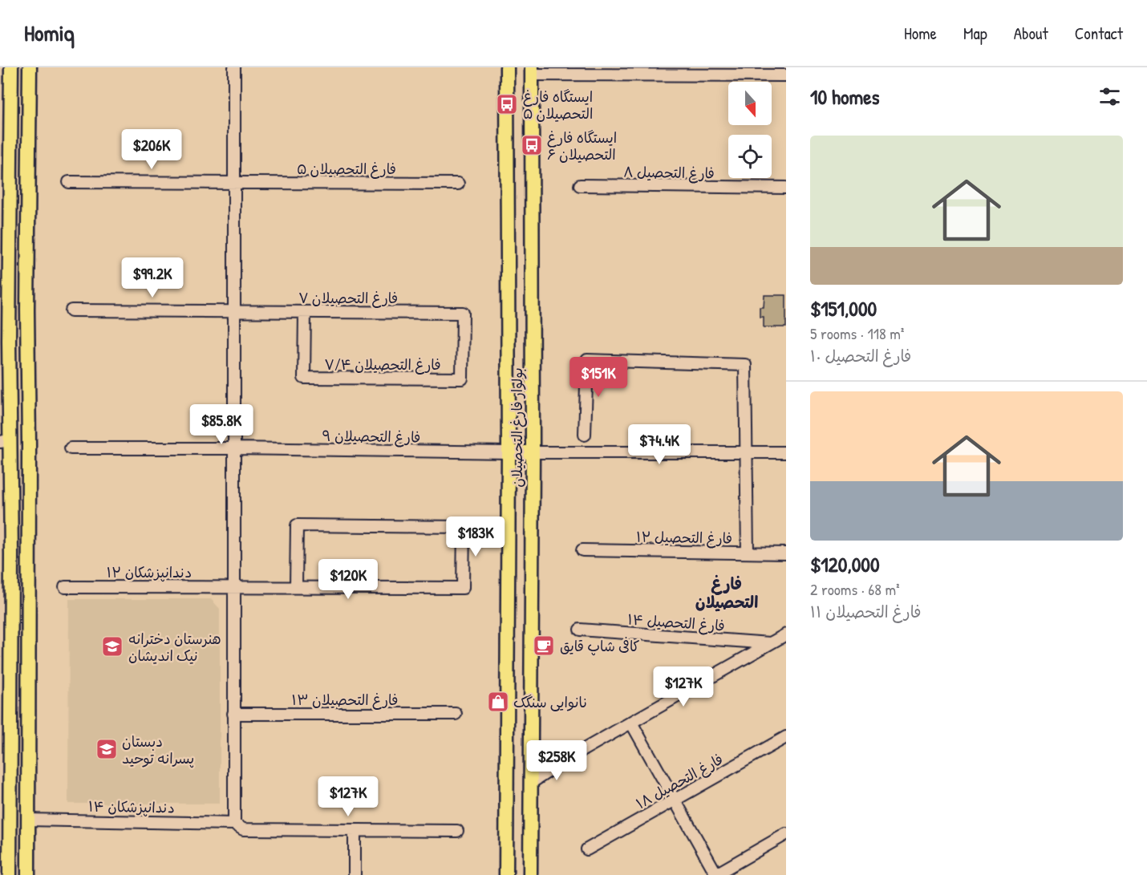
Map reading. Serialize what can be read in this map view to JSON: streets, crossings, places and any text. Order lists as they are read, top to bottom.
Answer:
{
  "streets": {
    "main road": ["بولوار فارغ التحصیلان"],
    "street": [
      "فارغ التحصیلان ۵",
      "فارغ التحصیل ۸",
      "فارغ التحصیلان ۷",
      "فارغ التحصیلان ۷/۴",
      "فارغ التحصیلان ۹",
      "فارغ التحصیل ۱۲",
      "دندانپزشکان ۱۲",
      "فارغ التحصیل ۱۴",
      "فارغ التحصیلان ۱۳",
      "فارغ التحصیل ۱۸",
      "دندانپزشکان ۱۴"
    ]
  },
  "crossings": [
    ["فارغ التحصیلان ۷", "فارغ التحصیلان ۷/۴"],
    ["بولوار فارغ التحصیلان", "فارغ التحصیلان ۹"]
  ],
  "districts": ["فارغ التحصیلان"],
  "places": {
    "bus stop": ["ایستگاه فارغ التحصیلان ۵", "ایستگاه فارغ التحصیلان ۶"],
    "cafe": ["کافی شاپ قایق"],
    "school or university": ["هنرستان دخترانه نیک اندیشان", "دبستان پسرانه توحید"],
    "shop": ["نانوایی سنگک"]
  },
  "north": "bottom",
  "page": {
    "header": "Homiq",
    "nav": [
      "Home",
      "Map",
      "About",
      "Contact"
    ],
    "heading": "10 homes",
    "list": [
      {
        "name": "$151,000",
        "note": "5 rooms · 118 m² · فارغ التحصیل ۱۰"
      },
      {
        "name": "$120,000",
        "note": "2 rooms · 68 m² · فارغ التحصیلان ۱۱"
      }
    ],
    "price": [
      "$206K",
      "$99.2K",
      "$151K",
      "$85.8K",
      "$74.4K",
      "$183K",
      "$120K",
      "$127K",
      "$258K",
      "$127K"
    ]
  }
}
